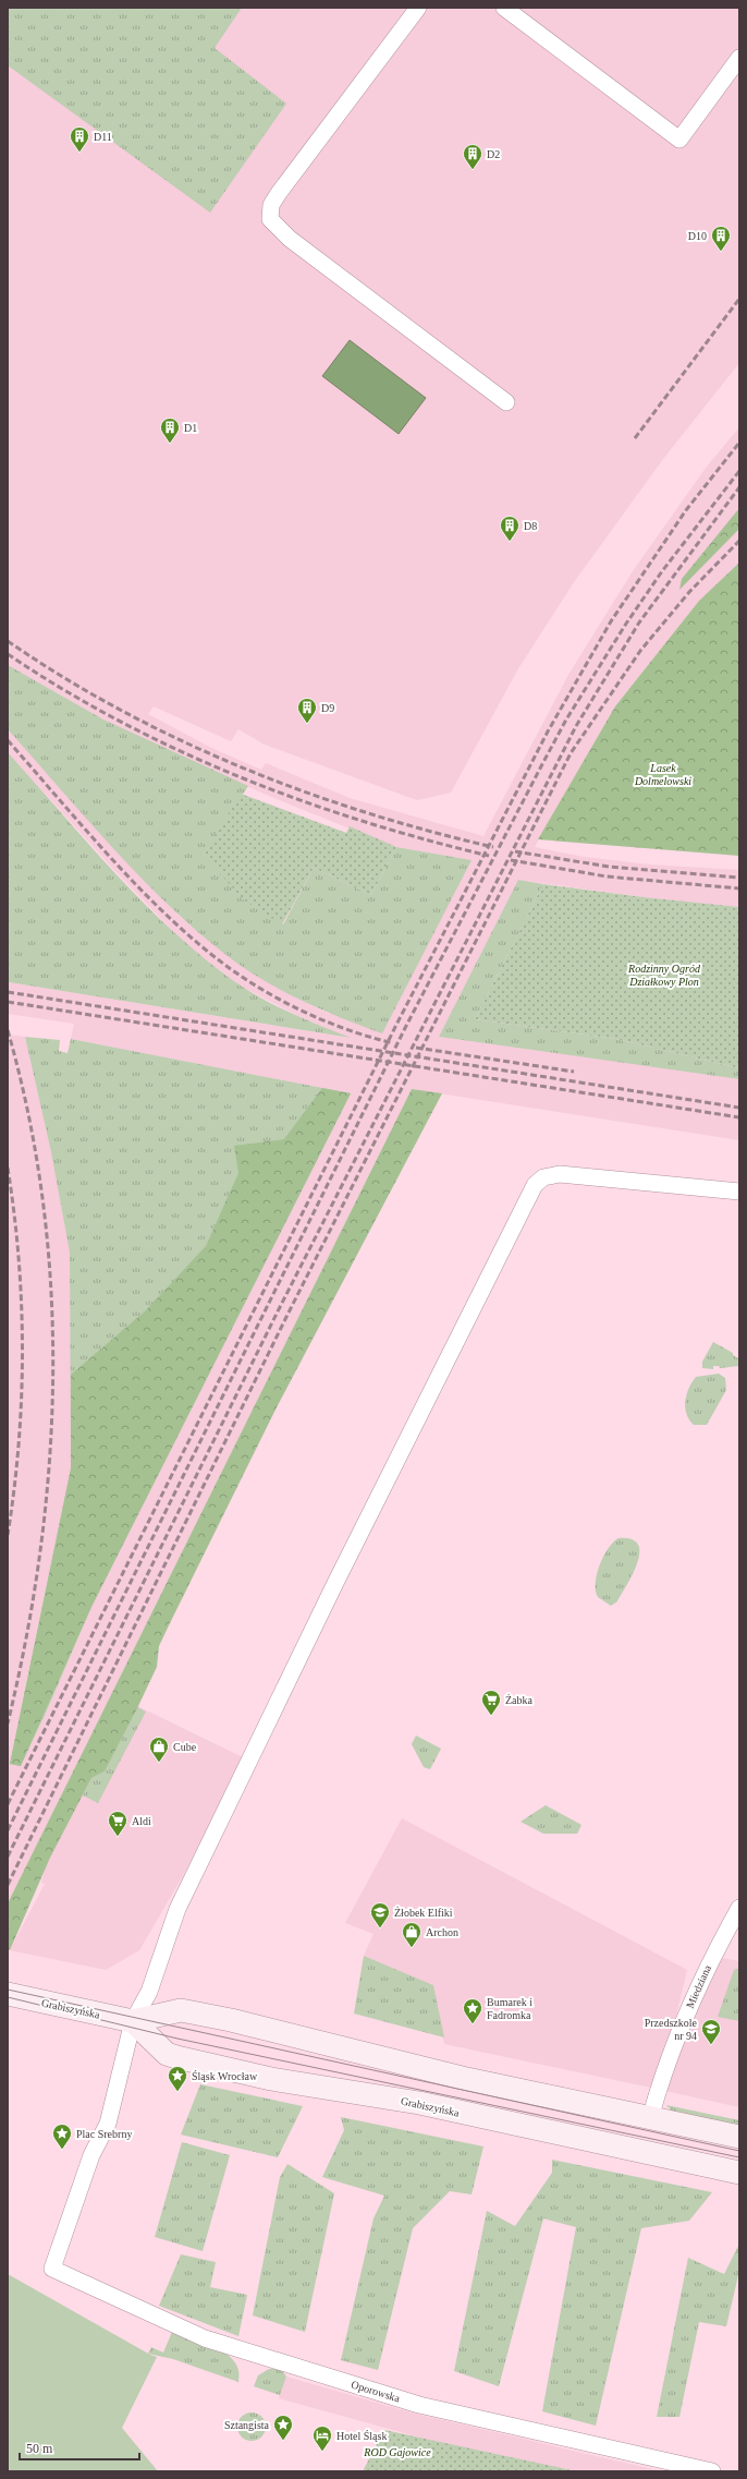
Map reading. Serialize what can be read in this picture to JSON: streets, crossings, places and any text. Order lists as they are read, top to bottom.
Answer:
{
  "streets": {
    "main road": ["Grabiszyńska"],
    "street": ["Miedziana", "Oporowska"]
  },
  "crossings": [
    ["Miedziana", "Grabiszyńska"],
    ["Grabiszyńska", "Oporowska"]
  ],
  "parks": ["Lasek Dolmelowski", "Rodzinny Ogród Działkowy Plon", "ROD Gajowice"],
  "places": {
    "building": [
      "D11",
      "D2",
      "D10",
      "D1",
      "D8",
      "D9"
    ],
    "supermarket": ["Żabka", "Aldi"],
    "shop": ["Cube", "Archon"],
    "school or university": ["Żłobek Elfiki", "Przedszkole nr 94"],
    "place": [
      "Bumarek i Fadromka",
      "Śląsk Wrocław",
      "Plac Srebrny",
      "Sztangista"
    ],
    "hotel": ["Hotel Śląsk"]
  },
  "scale_bar": "50 m"
}
